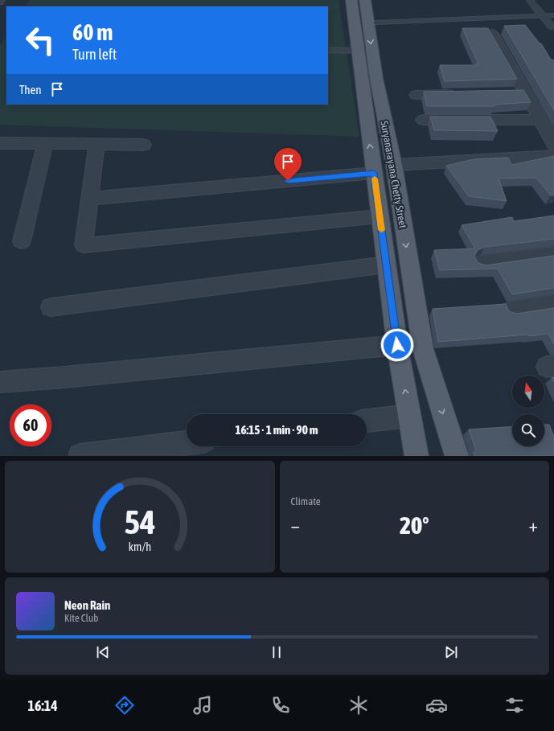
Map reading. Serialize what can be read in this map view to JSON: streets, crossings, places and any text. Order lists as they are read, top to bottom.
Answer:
{
  "streets": {
    "main road": ["Suryanarayana Chetty Street"]
  },
  "north": "top",
  "page": {
    "turn": ["60 m", "Turn left"],
    "then": "Then",
    "limit": "60",
    "trip": "16:15 · 1 min · 90 m",
    "tile": "Climate",
    "heat": ["−", "20°", "+"],
    "song": ["Neon Rain", "Kite Club"],
    "tabs": "16:14",
    "gauge": ["54", "km/h"]
  }
}
